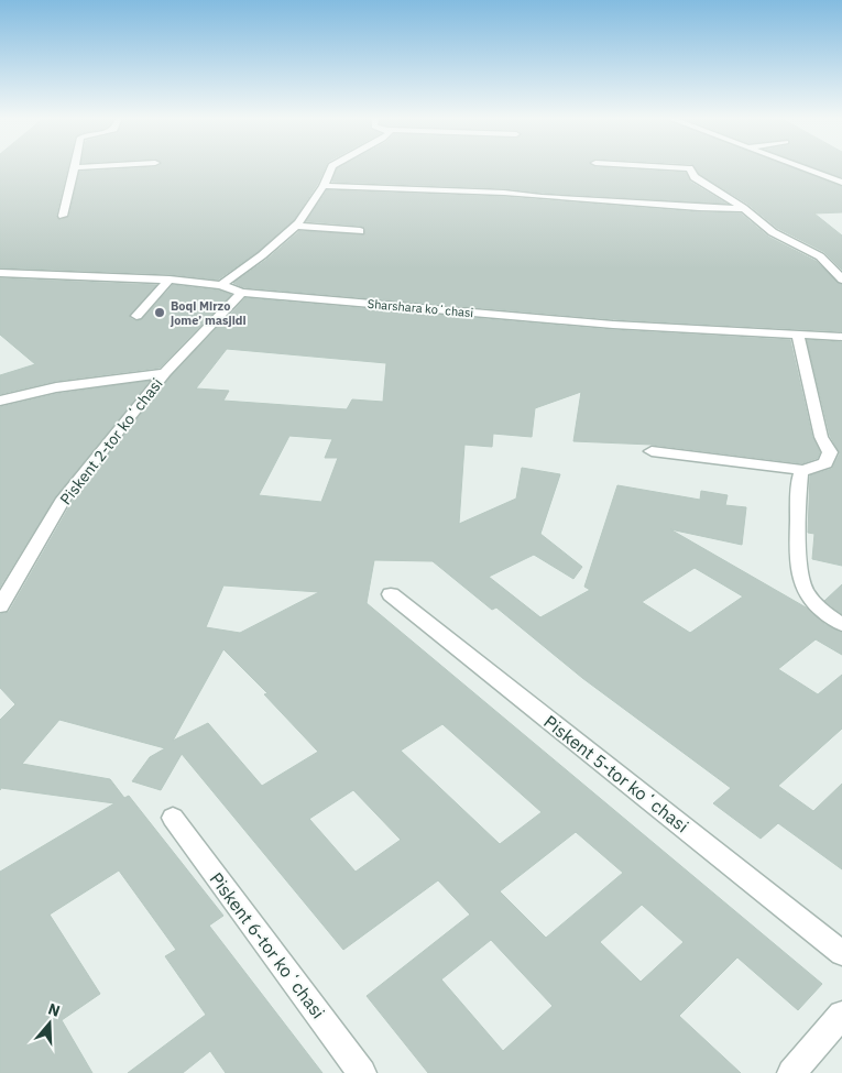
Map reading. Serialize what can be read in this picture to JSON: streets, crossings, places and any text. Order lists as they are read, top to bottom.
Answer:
{
  "streets": {
    "street": [
      "Sharshara koʻchasi",
      "Piskent 2-tor koʻchasi",
      "Piskent 5-tor koʻchasi",
      "Piskent 6-tor koʻchasi"
    ]
  },
  "crossings": [
    ["Sharshara koʻchasi", "Piskent 2-tor koʻchasi"]
  ],
  "places": ["Boqi Mirzo jome’ masjidi"],
  "north": "top"
}
